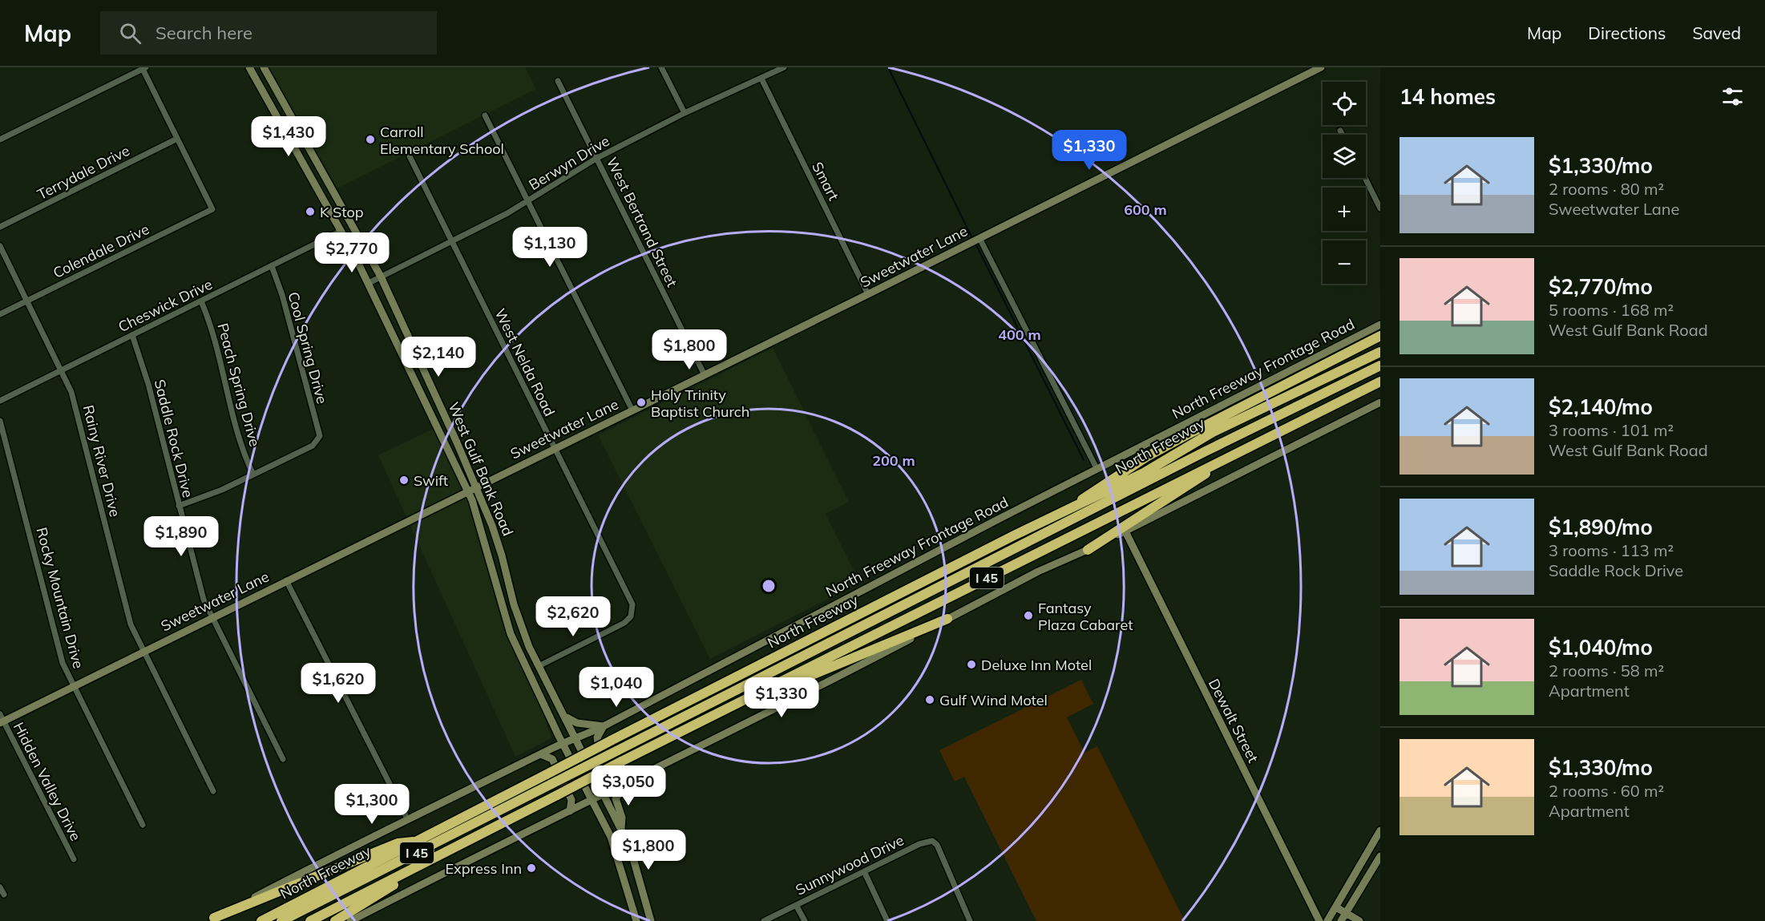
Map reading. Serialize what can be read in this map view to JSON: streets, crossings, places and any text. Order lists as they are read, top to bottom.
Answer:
{
  "streets": {
    "highway": ["North Freeway", "I 45"],
    "main road": [
      "Sweetwater Lane",
      "North Freeway Frontage Road",
      "West Gulf Bank Road",
      "Dewalt Street"
    ],
    "street": [
      "Berwyn Drive",
      "Terrydale Drive",
      "Smart",
      "West Bertrand Street",
      "Colendale Drive",
      "Cheswick Drive",
      "Cool Spring Drive",
      "West Nelda Road",
      "Peach Spring Drive",
      "Saddle Rock Drive",
      "Rainy River Drive",
      "Rocky Mountain Drive",
      "Hidden Valley Drive",
      "Sunnywood Drive"
    ]
  },
  "crossings": [
    ["Berwyn Drive", "Smart"],
    ["Berwyn Drive", "West Bertrand Street"],
    ["Berwyn Drive", "West Nelda Road"],
    ["Berwyn Drive", "West Gulf Bank Road"],
    ["Terrydale Drive", "Colendale Drive"],
    ["Smart", "Sweetwater Lane"],
    ["West Bertrand Street", "Sweetwater Lane"],
    ["Colendale Drive", "Rainy River Drive"],
    ["Sweetwater Lane", "West Nelda Road"],
    ["Sweetwater Lane", "Saddle Rock Drive"],
    ["Sweetwater Lane", "Rainy River Drive"],
    ["Sweetwater Lane", "West Gulf Bank Road"],
    ["Sweetwater Lane", "Rocky Mountain Drive"],
    ["Sweetwater Lane", "Hidden Valley Drive"],
    ["Cheswick Drive", "Cool Spring Drive"],
    ["Cheswick Drive", "Peach Spring Drive"],
    ["Cheswick Drive", "Saddle Rock Drive"],
    ["Cheswick Drive", "Rainy River Drive"],
    ["Cheswick Drive", "West Gulf Bank Road"],
    ["Cool Spring Drive", "Peach Spring Drive"],
    ["West Nelda Road", "West Gulf Bank Road"],
    ["North Freeway Frontage Road", "West Gulf Bank Road"]
  ],
  "places": [
    "Carroll Elementary School",
    "K Stop",
    "Holy Trinity Baptist Church",
    "Swift",
    "Fantasy Plaza Cabaret",
    "Deluxe Inn Motel",
    "Gulf Wind Motel",
    "Express Inn"
  ],
  "page": {
    "header": "Map",
    "search": "Search here",
    "nav": ["Map", "Directions", "Saved"],
    "heading": "14 homes",
    "map_buttons": ["+", "−"],
    "price": [
      "$1,430",
      "$1,330",
      "$1,130",
      "$2,770",
      "$1,800",
      "$2,140",
      "$1,890",
      "$2,620",
      "$1,620",
      "$1,040",
      "$1,330",
      "$3,050",
      "$1,300",
      "$1,800"
    ],
    "list": [
      {
        "name": "$1,330/mo",
        "note": "2 rooms · 80 m² · Sweetwater Lane"
      },
      {
        "name": "$2,770/mo",
        "note": "5 rooms · 168 m² · West Gulf Bank Road"
      },
      {
        "name": "$2,140/mo",
        "note": "3 rooms · 101 m² · West Gulf Bank Road"
      },
      {
        "name": "$1,890/mo",
        "note": "3 rooms · 113 m² · Saddle Rock Drive"
      },
      {
        "name": "$1,040/mo",
        "note": "2 rooms · 58 m² · Apartment"
      },
      {
        "name": "$1,330/mo",
        "note": "2 rooms · 60 m² · Apartment"
      }
    ]
  },
  "rings": ["600 m", "400 m", "200 m"]
}
